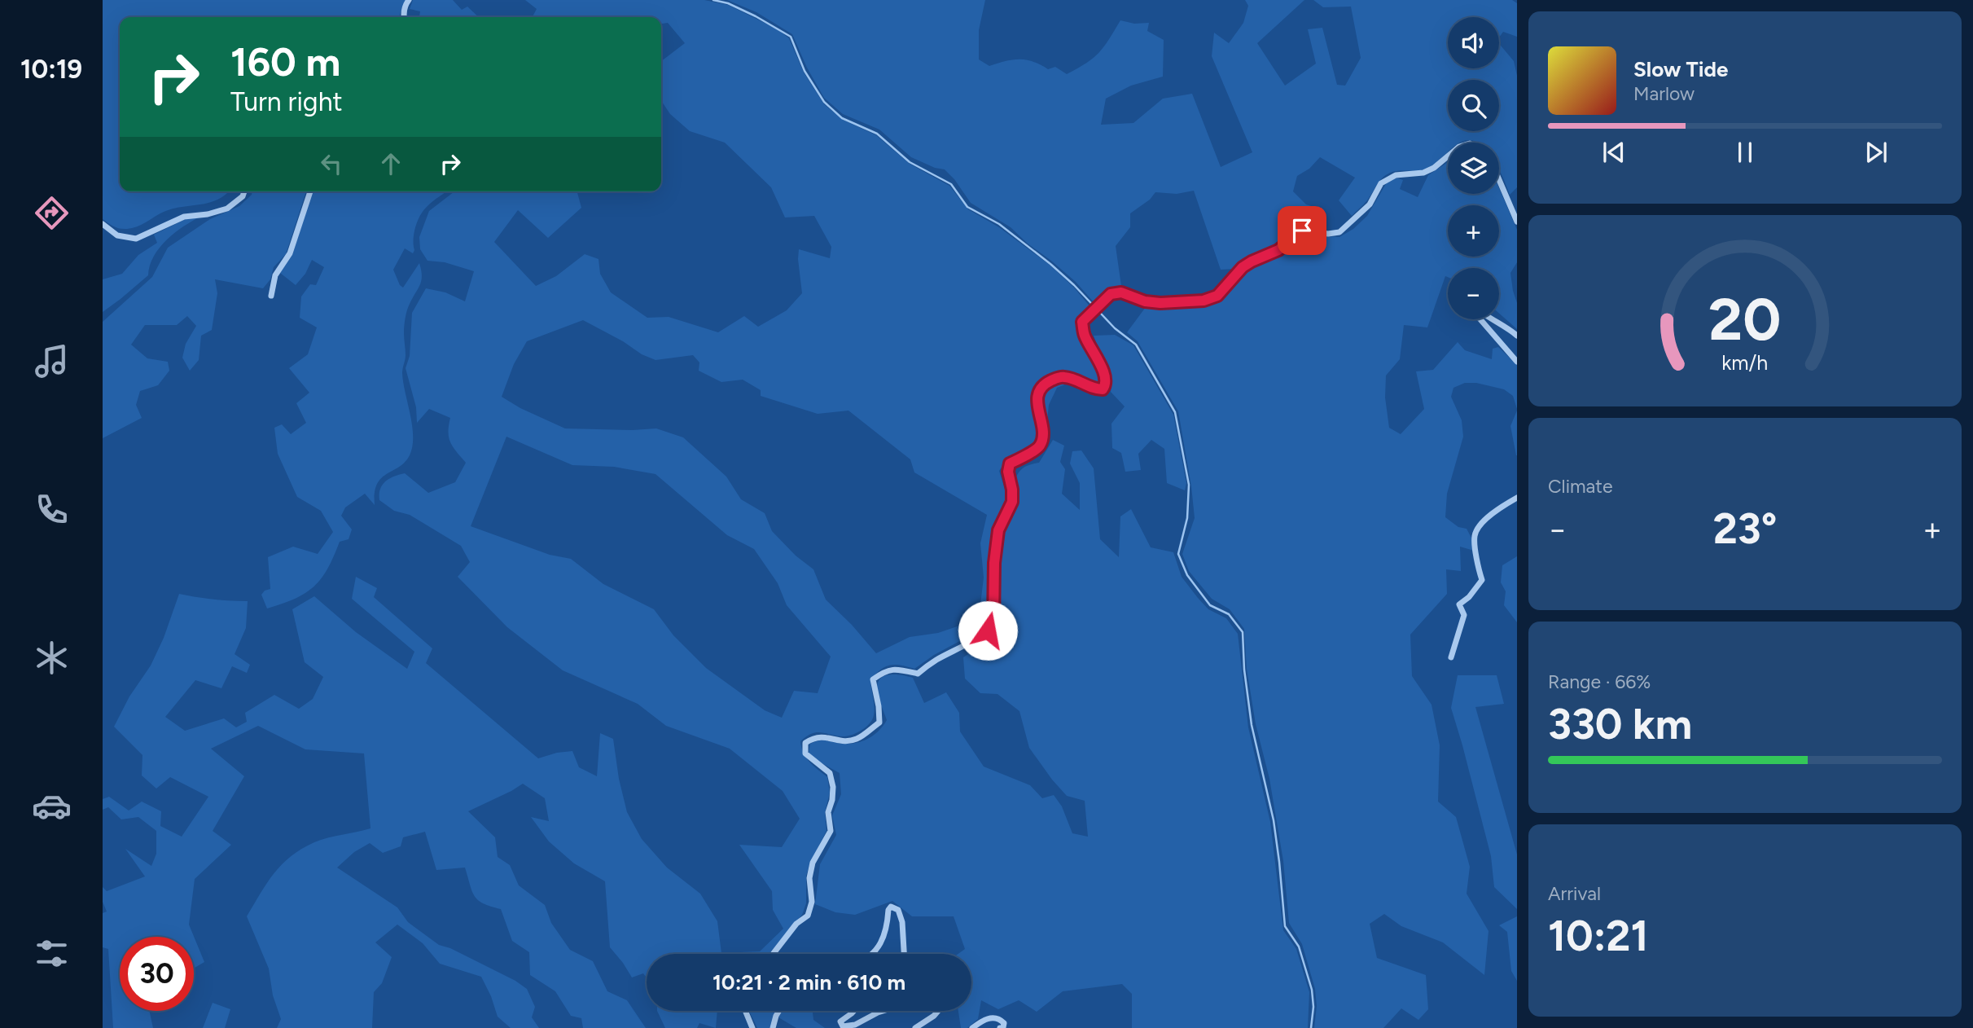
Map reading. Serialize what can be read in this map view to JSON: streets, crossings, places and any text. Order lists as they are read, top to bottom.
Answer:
{
  "page": {
    "tabs": "10:19",
    "map_buttons": ["+", "−"],
    "turn": ["160 m", "Turn right"],
    "song": ["Slow Tide", "Marlow"],
    "tile": [
      "Climate",
      ["Range · 66%", "330 km"],
      ["Arrival", "10:21"]
    ],
    "heat": ["−", "23°", "+"],
    "limit": "30",
    "trip": "10:21 · 2 min · 610 m",
    "gauge": ["20", "km/h"]
  }
}
